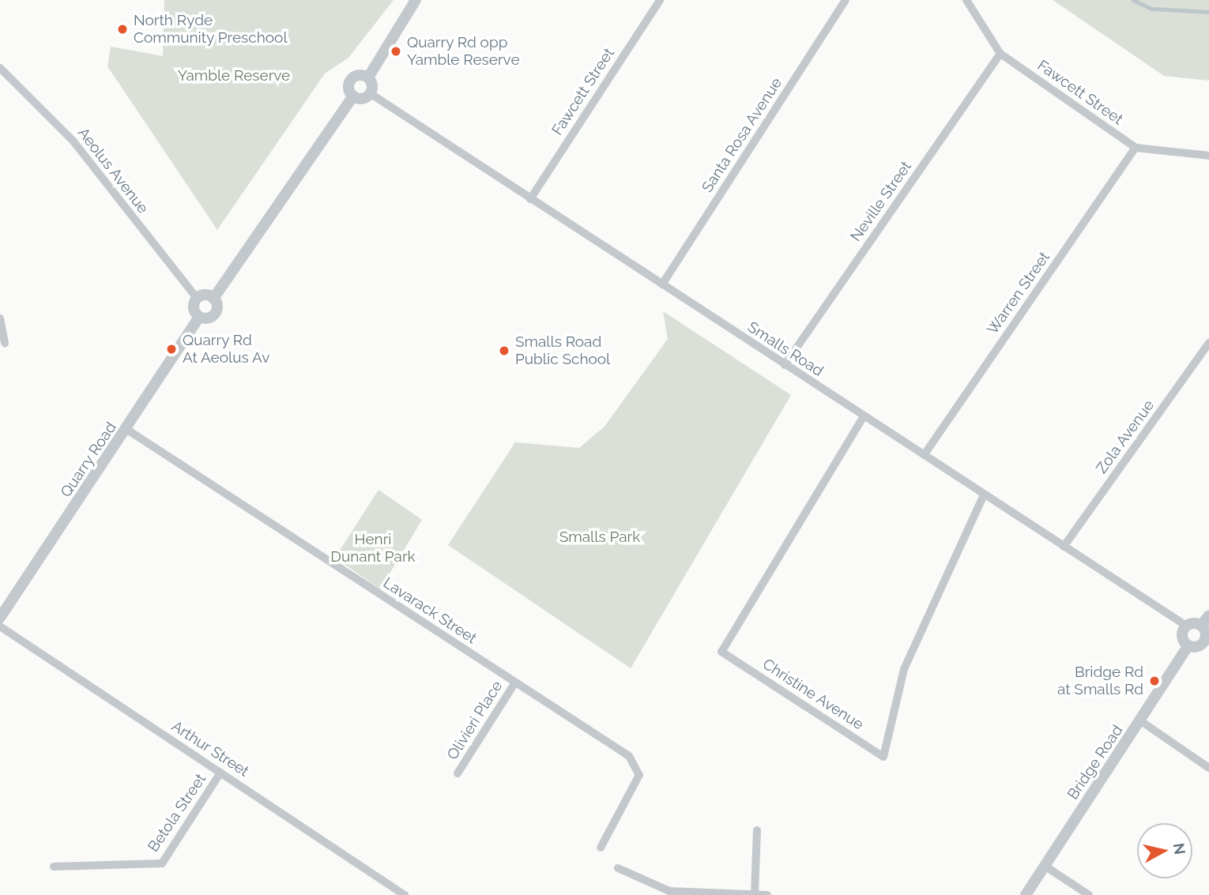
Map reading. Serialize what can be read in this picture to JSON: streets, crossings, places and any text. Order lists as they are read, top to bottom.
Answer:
{
  "streets": {
    "street": [
      "Fawcett Street",
      "Santa Rosa Avenue",
      "Aeolus Avenue",
      "Neville Street",
      "Warren Street",
      "Smalls Road",
      "Zola Avenue",
      "Quarry Road",
      "Lavarack Street",
      "Christine Avenue",
      "Olivieri Place",
      "Arthur Street",
      "Bridge Road",
      "Betola Street"
    ]
  },
  "crossings": [
    ["Fawcett Street", "Neville Street"],
    ["Fawcett Street", "Warren Street"],
    ["Fawcett Street", "Smalls Road"],
    ["Santa Rosa Avenue", "Smalls Road"],
    ["Neville Street", "Smalls Road"],
    ["Warren Street", "Smalls Road"],
    ["Smalls Road", "Zola Avenue"],
    ["Smalls Road", "Christine Avenue"],
    ["Quarry Road", "Lavarack Street"],
    ["Lavarack Street", "Olivieri Place"],
    ["Arthur Street", "Betola Street"]
  ],
  "parks": ["Yamble Reserve", "Smalls Park", "Henri Dunant Park"],
  "places": [
    "North Ryde Community Preschool",
    "Quarry Rd opp Yamble Reserve",
    "Quarry Rd At Aeolus Av",
    "Smalls Road Public School",
    "Bridge Rd at Smalls Rd"
  ],
  "north": "right"
}
